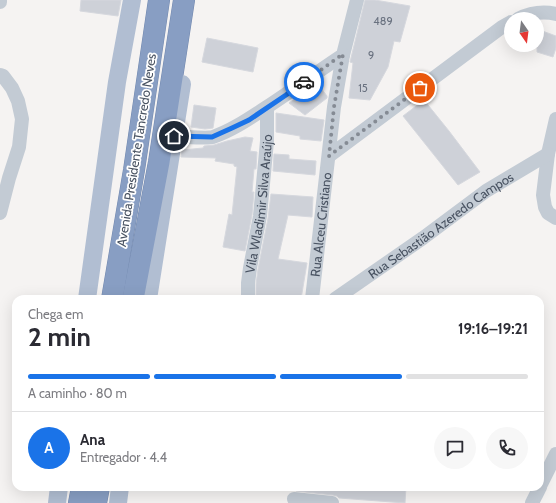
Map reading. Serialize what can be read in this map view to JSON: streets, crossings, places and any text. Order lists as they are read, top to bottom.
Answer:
{
  "streets": {
    "highway": ["Avenida Presidente Tancredo Neves"],
    "street": ["Vila Wladimir Silva Araújo", "Rua Alceu Cristiano", "Rua Sebastião Azeredo Campos"]
  },
  "house_numbers": ["489", "9", "15"],
  "north": "bottom",
  "page": {
    "heading": ["2 min", "Chega em", "19:16–19:21"],
    "panel": ["Ana", "Entregador · 4.4"],
    "bar": "A caminho · 80 m",
    "round": "A"
  }
}
